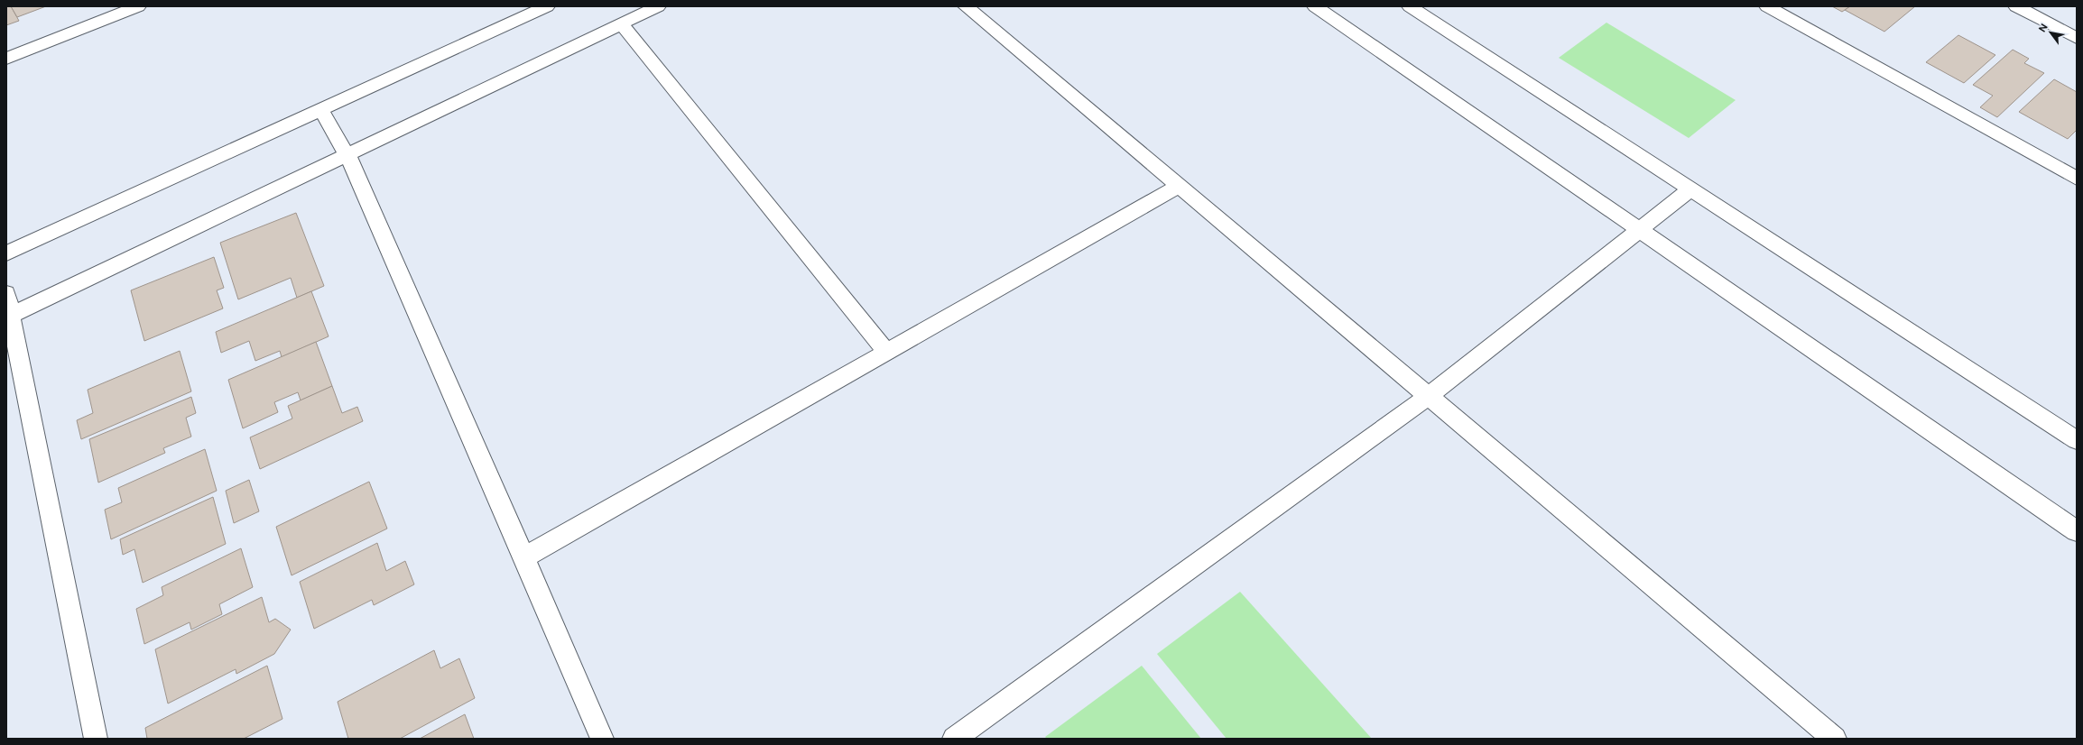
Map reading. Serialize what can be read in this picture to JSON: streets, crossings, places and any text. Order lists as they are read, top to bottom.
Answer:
{
  "north": "top left"
}
